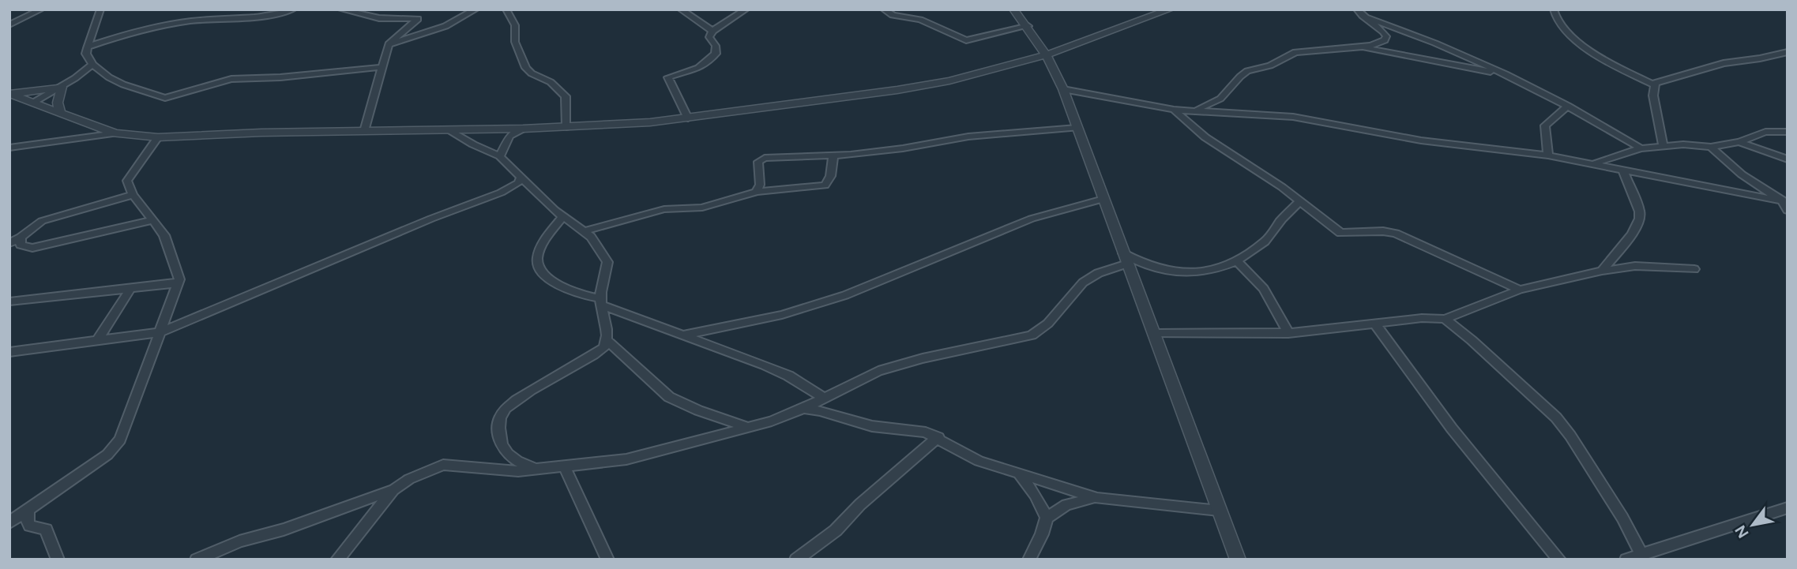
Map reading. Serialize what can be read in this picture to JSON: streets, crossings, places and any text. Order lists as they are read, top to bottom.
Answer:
{
  "north": "bottom left"
}
